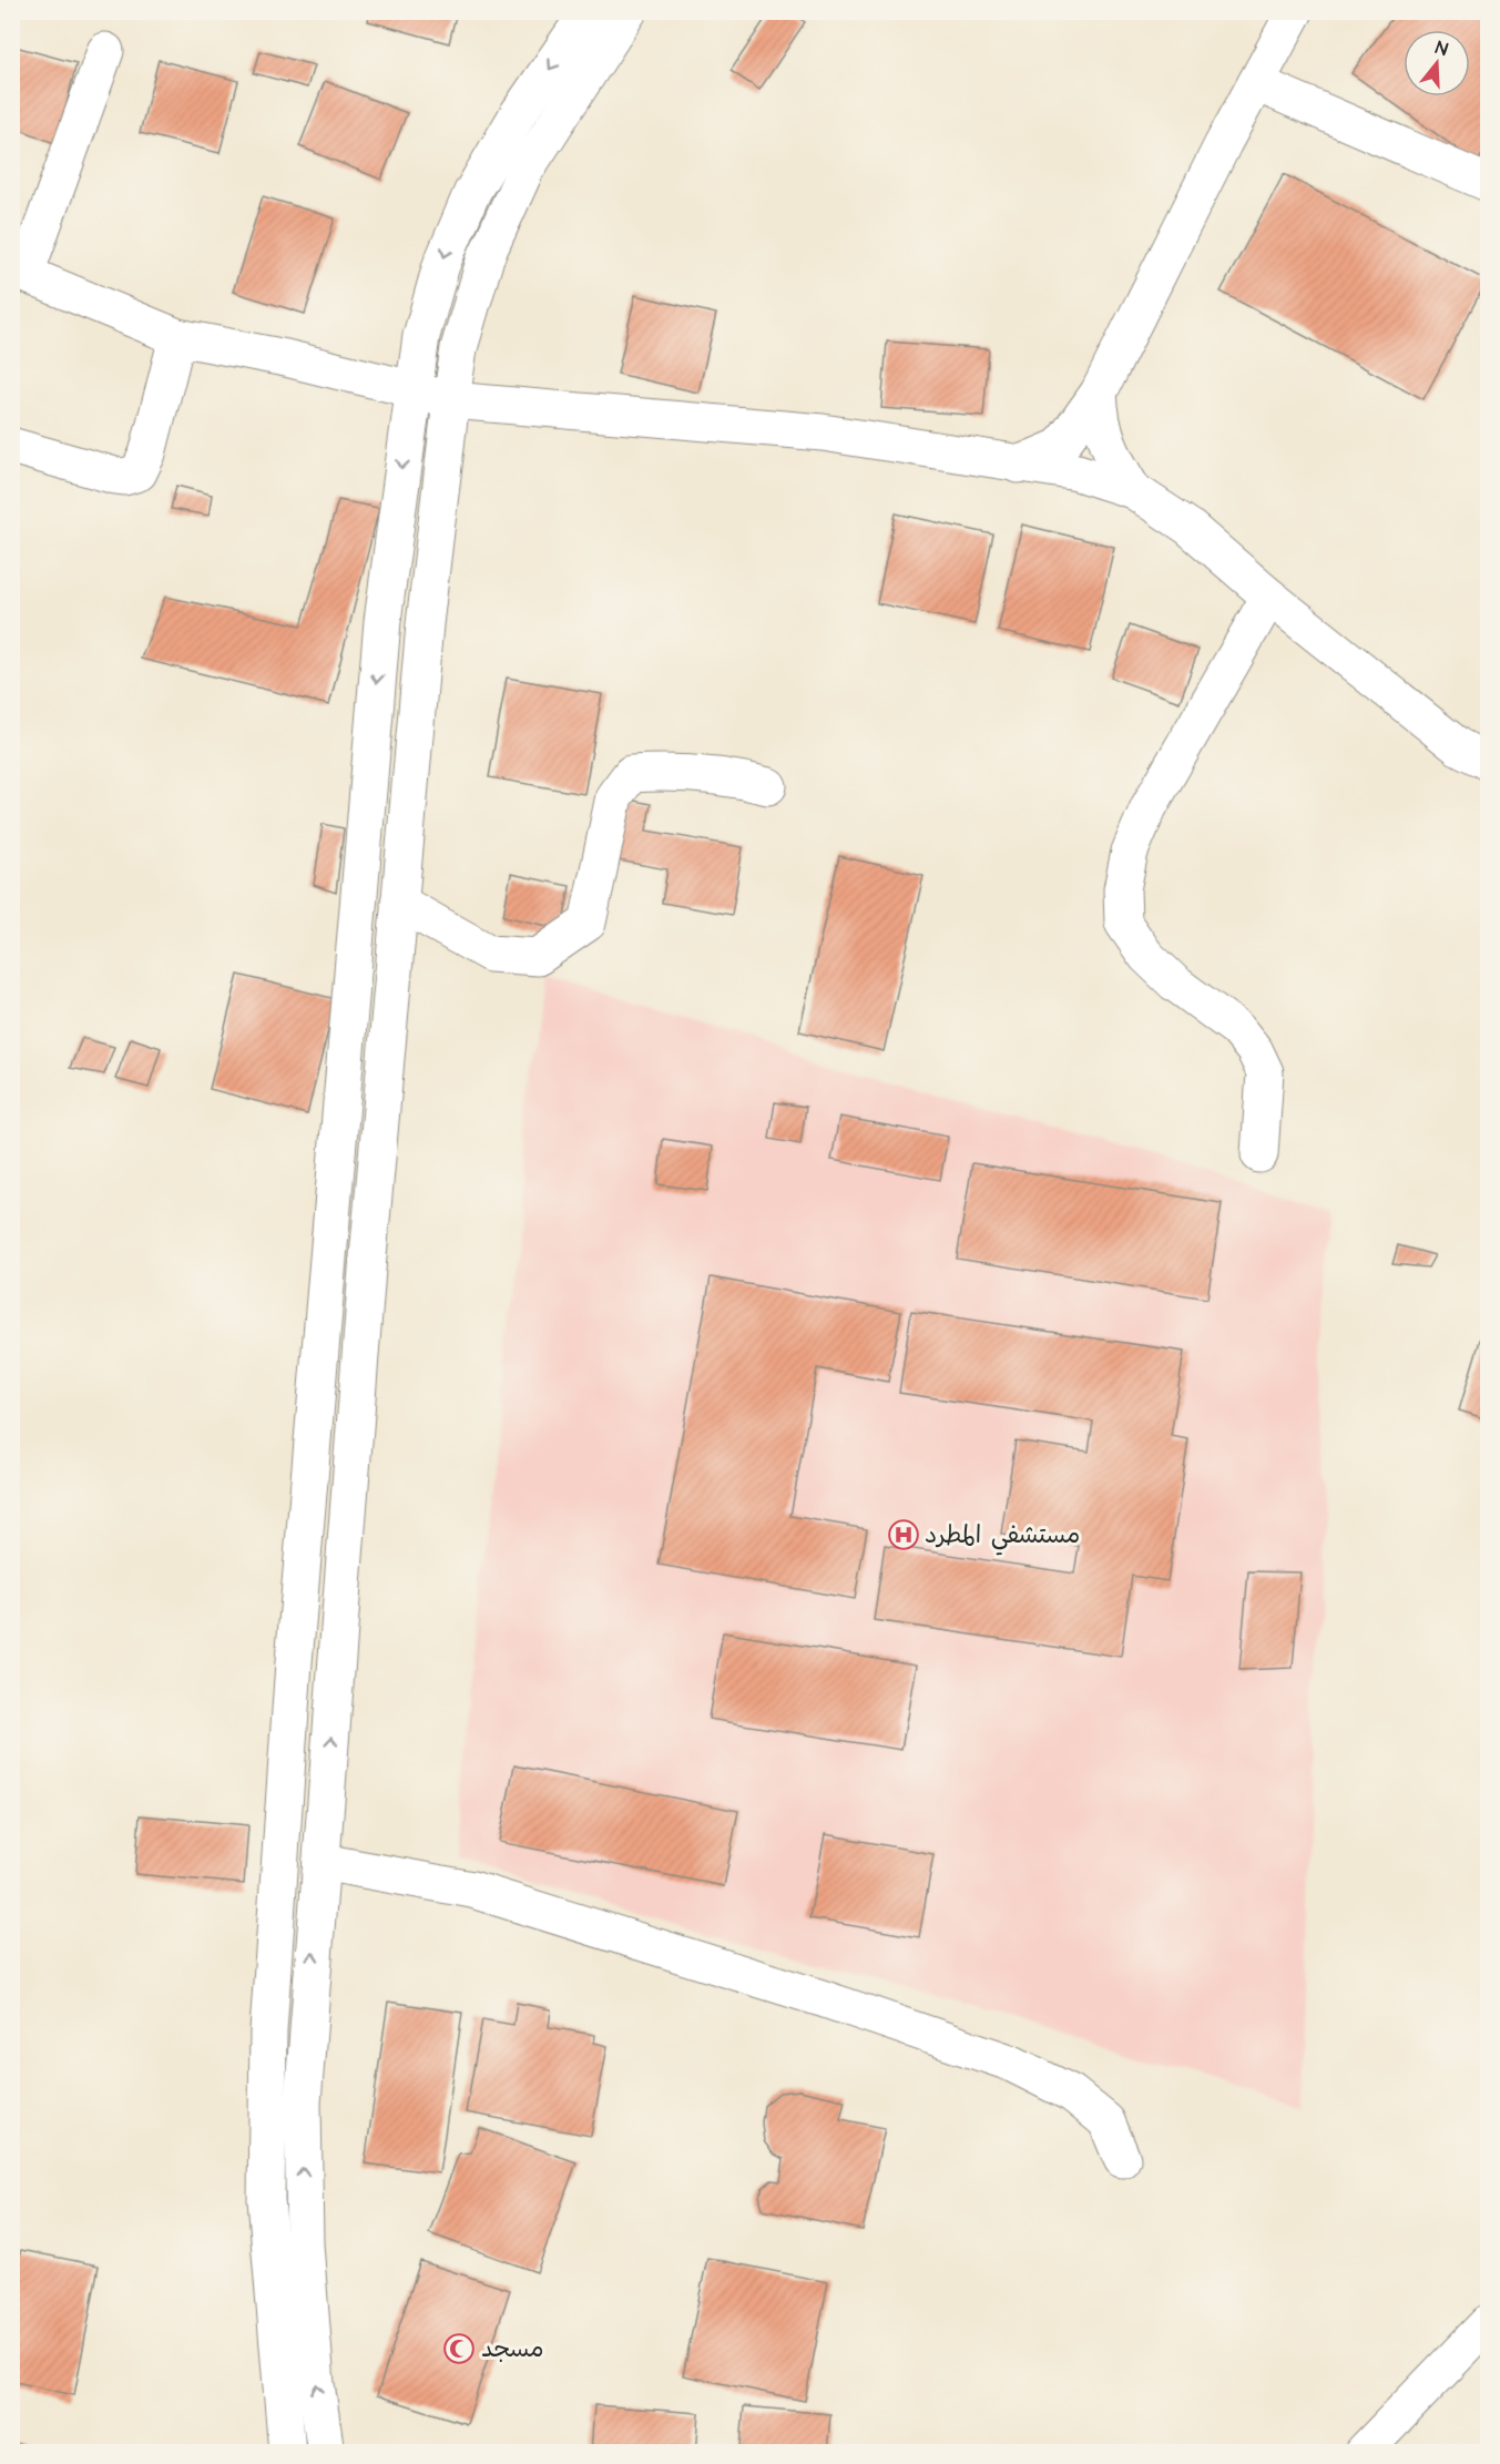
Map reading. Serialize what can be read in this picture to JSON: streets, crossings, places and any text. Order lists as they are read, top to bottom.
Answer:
{
  "places": {
    "hospital": ["مستشفي المطرد"],
    "mosque": ["مسجد"]
  },
  "north": "top"
}
